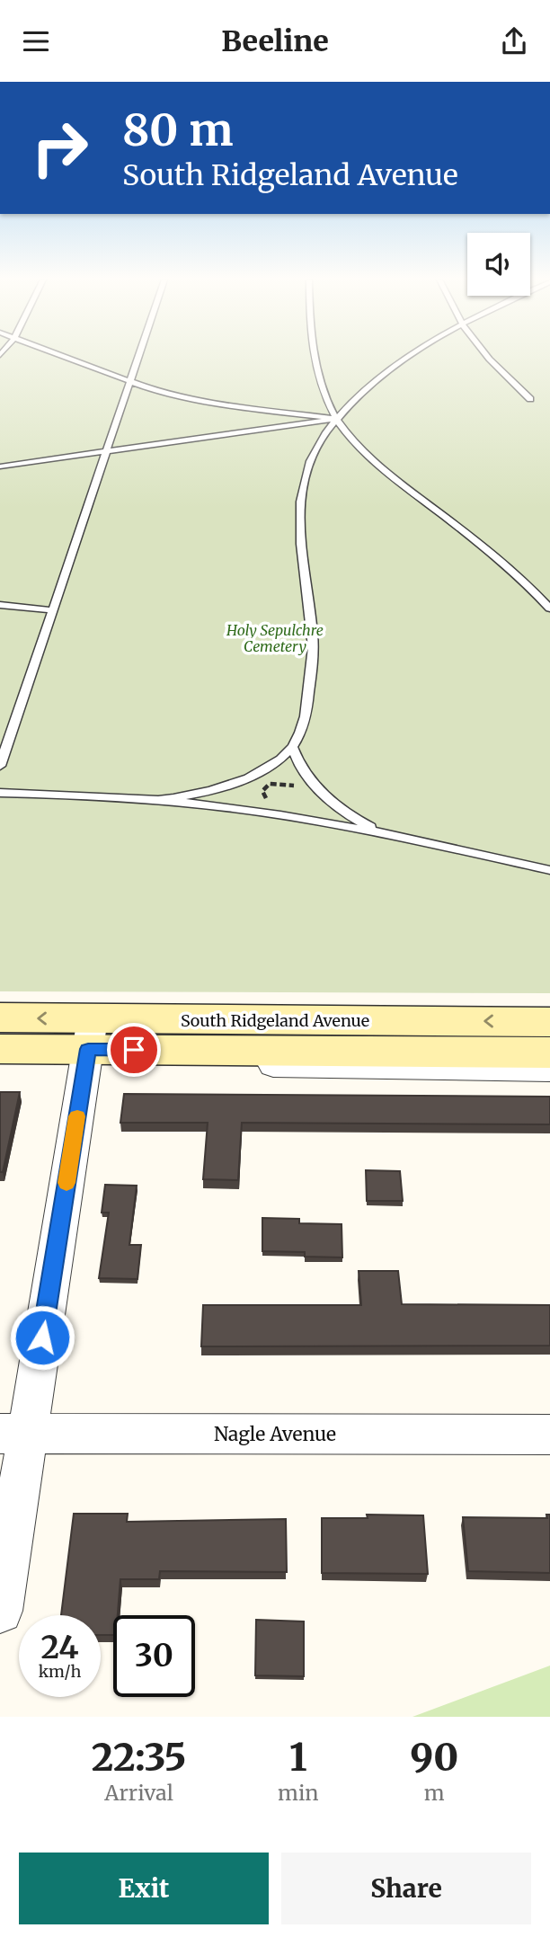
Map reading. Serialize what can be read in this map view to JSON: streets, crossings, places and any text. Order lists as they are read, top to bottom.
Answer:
{
  "streets": {
    "main road": ["South Ridgeland Avenue"],
    "street": ["Nagle Avenue"]
  },
  "parks": ["Holy Sepulchre Cemetery"],
  "page": {
    "header": "Beeline",
    "turn": ["80 m", "South Ridgeland Avenue"],
    "speed": "24 km/h",
    "limit": "30",
    "eta": [
      "22:35",
      "Arrival",
      "1",
      "min",
      "90",
      "m"
    ],
    "buttons": ["Exit", "Share"]
  }
}
